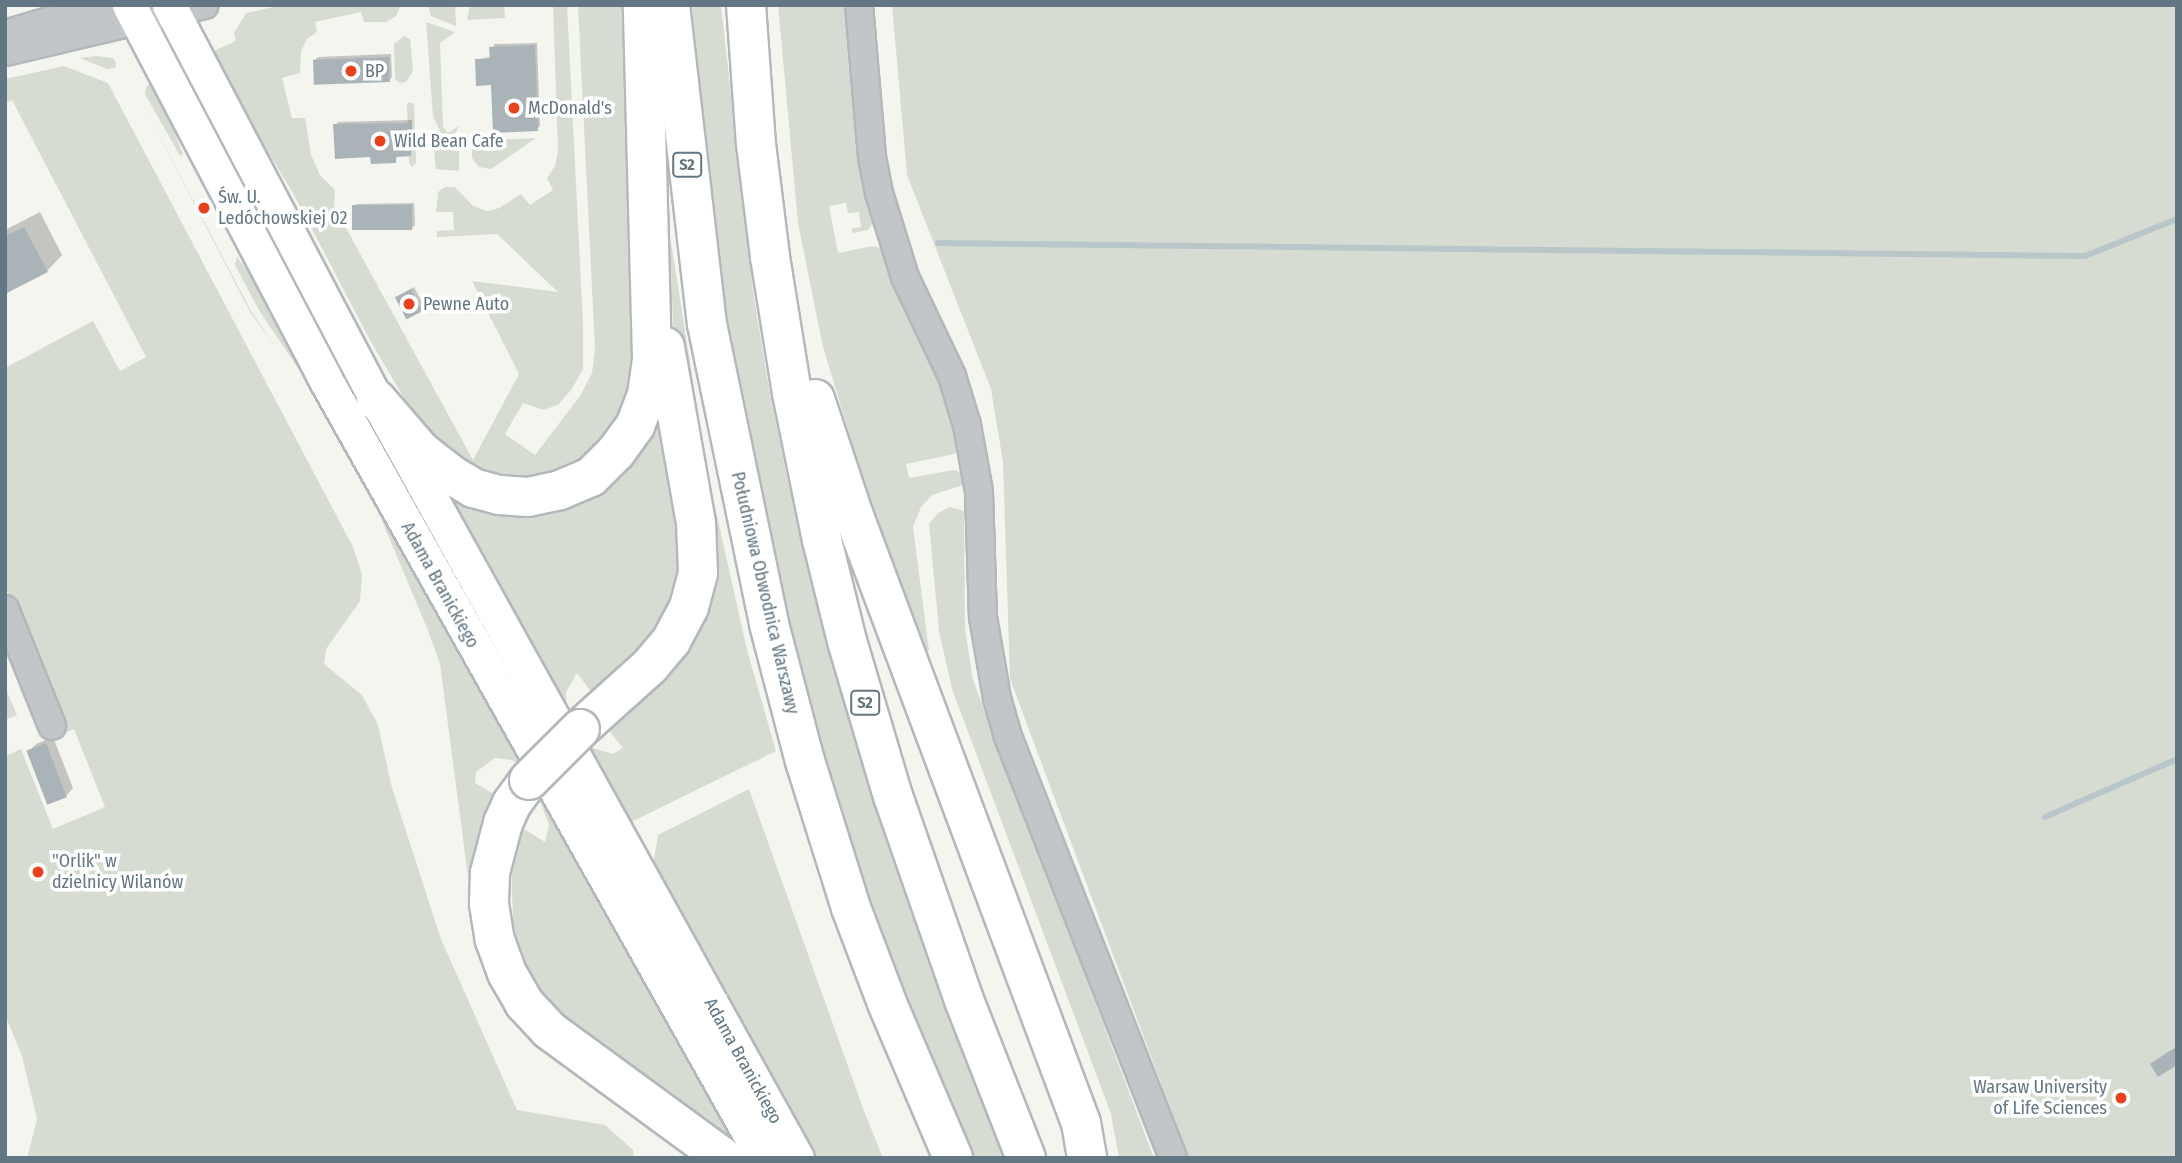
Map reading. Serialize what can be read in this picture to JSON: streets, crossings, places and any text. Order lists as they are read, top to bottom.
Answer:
{
  "streets": {
    "highway": ["S2", "Południowa Obwodnica Warszawy"],
    "main road": ["Adama Branickiego"]
  },
  "places": [
    "BP",
    "McDonald's",
    "Wild Bean Cafe",
    "Św. U. Ledóchowskiej 02",
    "Pewne Auto",
    "\"Orlik\" w dzielnicy Wilanów",
    "Warsaw University of Life Sciences"
  ]
}
